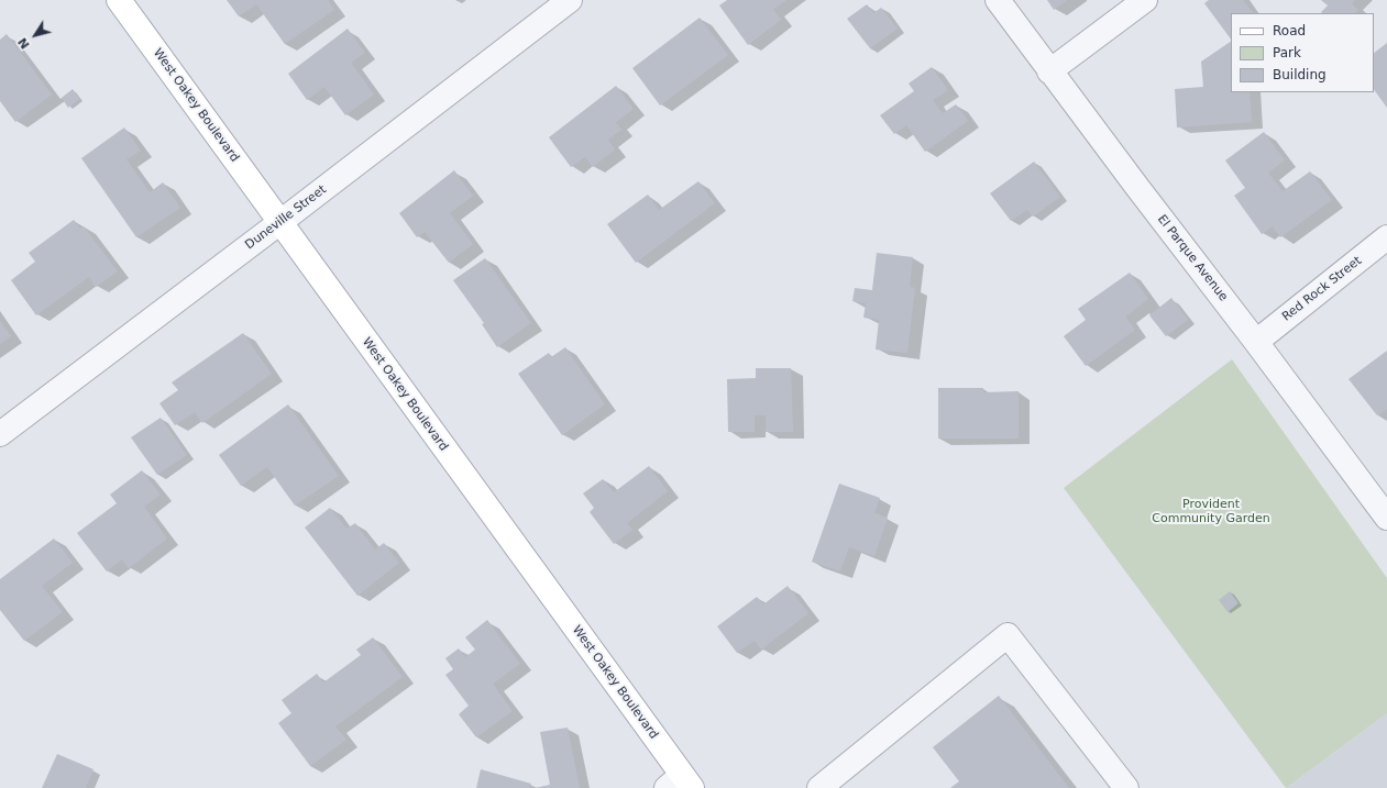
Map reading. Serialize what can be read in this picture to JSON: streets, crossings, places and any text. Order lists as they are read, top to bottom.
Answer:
{
  "streets": {
    "main road": ["West Oakey Boulevard"],
    "street": ["Duneville Street", "El Parque Avenue", "Red Rock Street"]
  },
  "crossings": [
    ["West Oakey Boulevard", "Duneville Street"],
    ["El Parque Avenue", "Red Rock Street"]
  ],
  "parks": ["Provident Community Garden"],
  "legend": ["Road", "Park", "Building"],
  "north": "bottom left"
}
